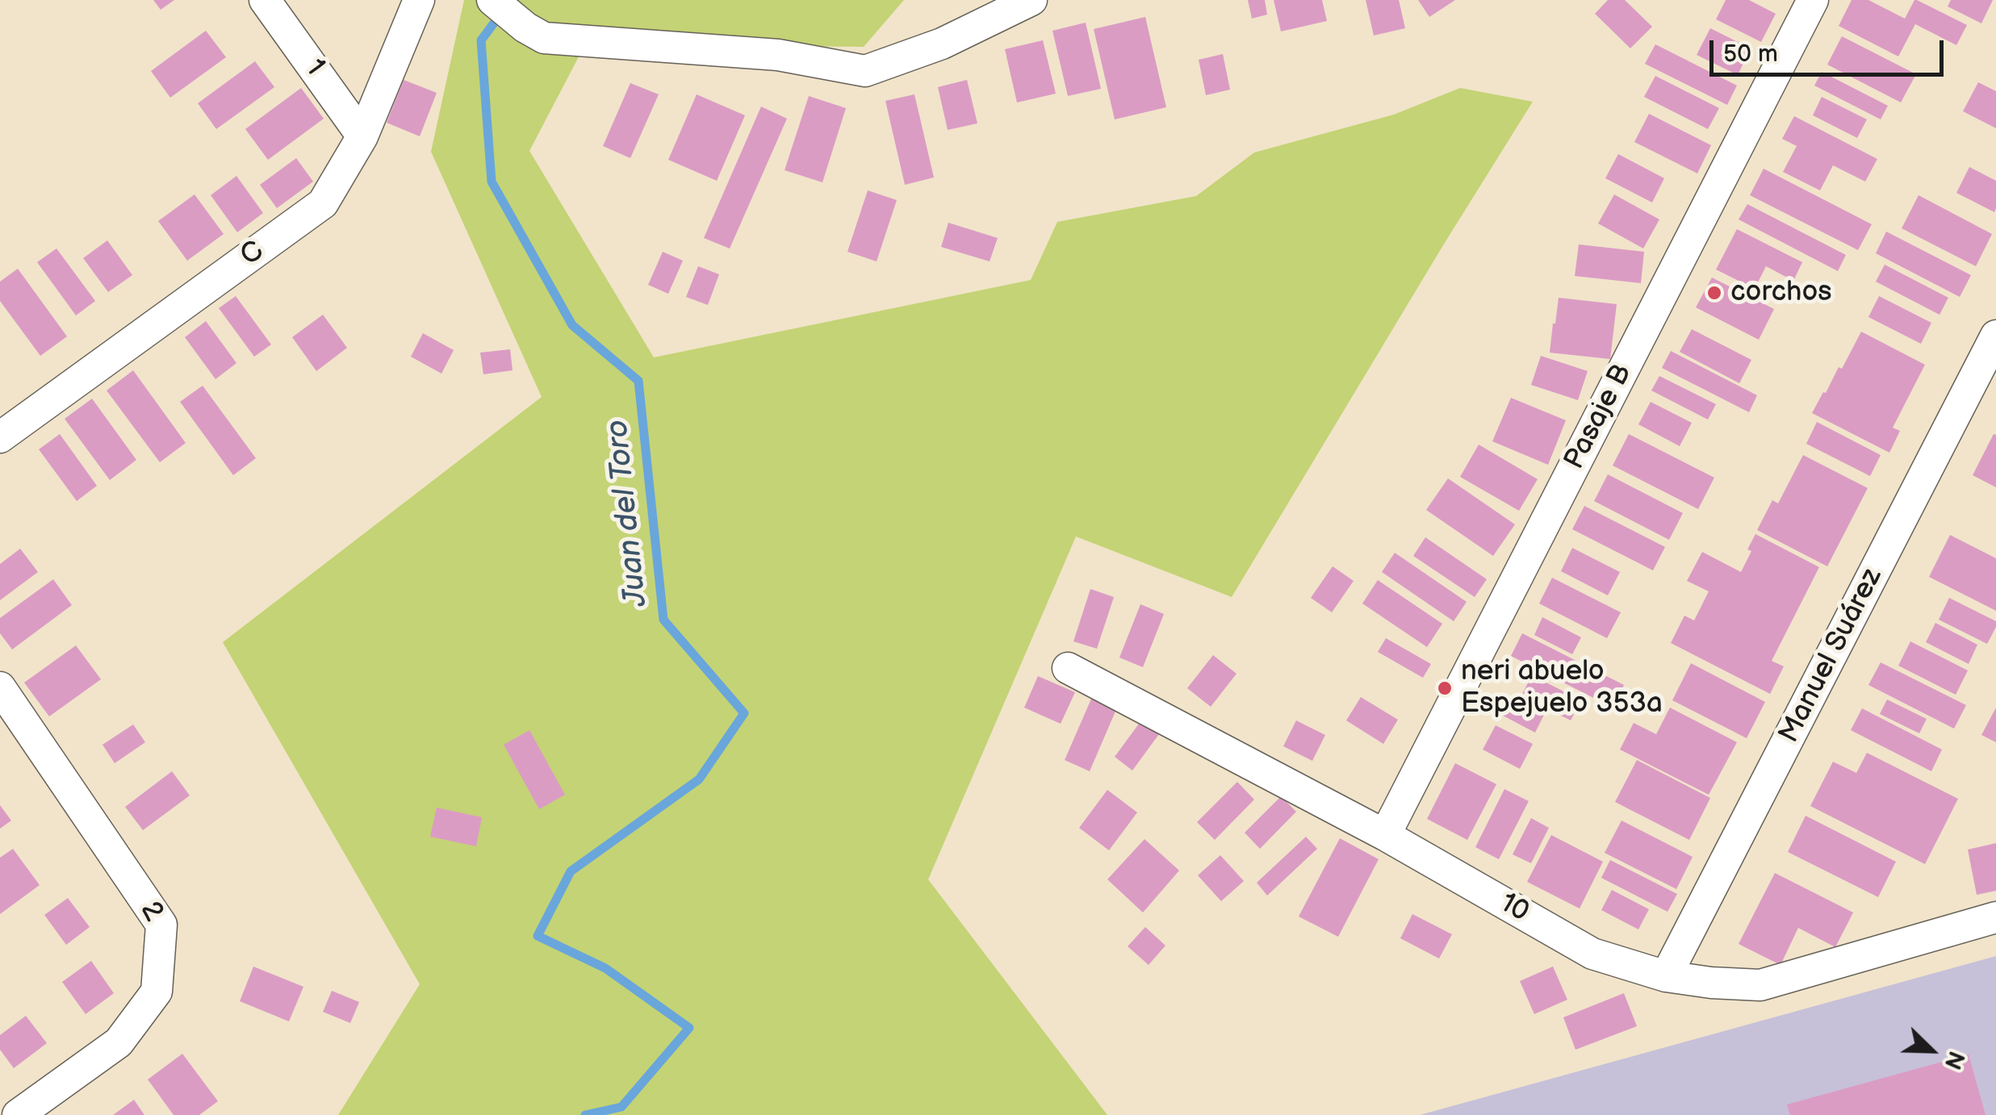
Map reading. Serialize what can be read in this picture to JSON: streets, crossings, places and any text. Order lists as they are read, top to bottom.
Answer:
{
  "streets": {
    "street": [
      "1",
      "C",
      "Pasaje B",
      "Manuel Suárez",
      "10",
      "2"
    ]
  },
  "crossings": [
    ["1", "C"],
    ["Pasaje B", "10"],
    ["Manuel Suárez", "10"]
  ],
  "water": ["Juan del Toro"],
  "places": ["corchos", "neri abuelo Espejuelo 353a"],
  "scale_bar": "50 m",
  "north": "bottom right"
}
